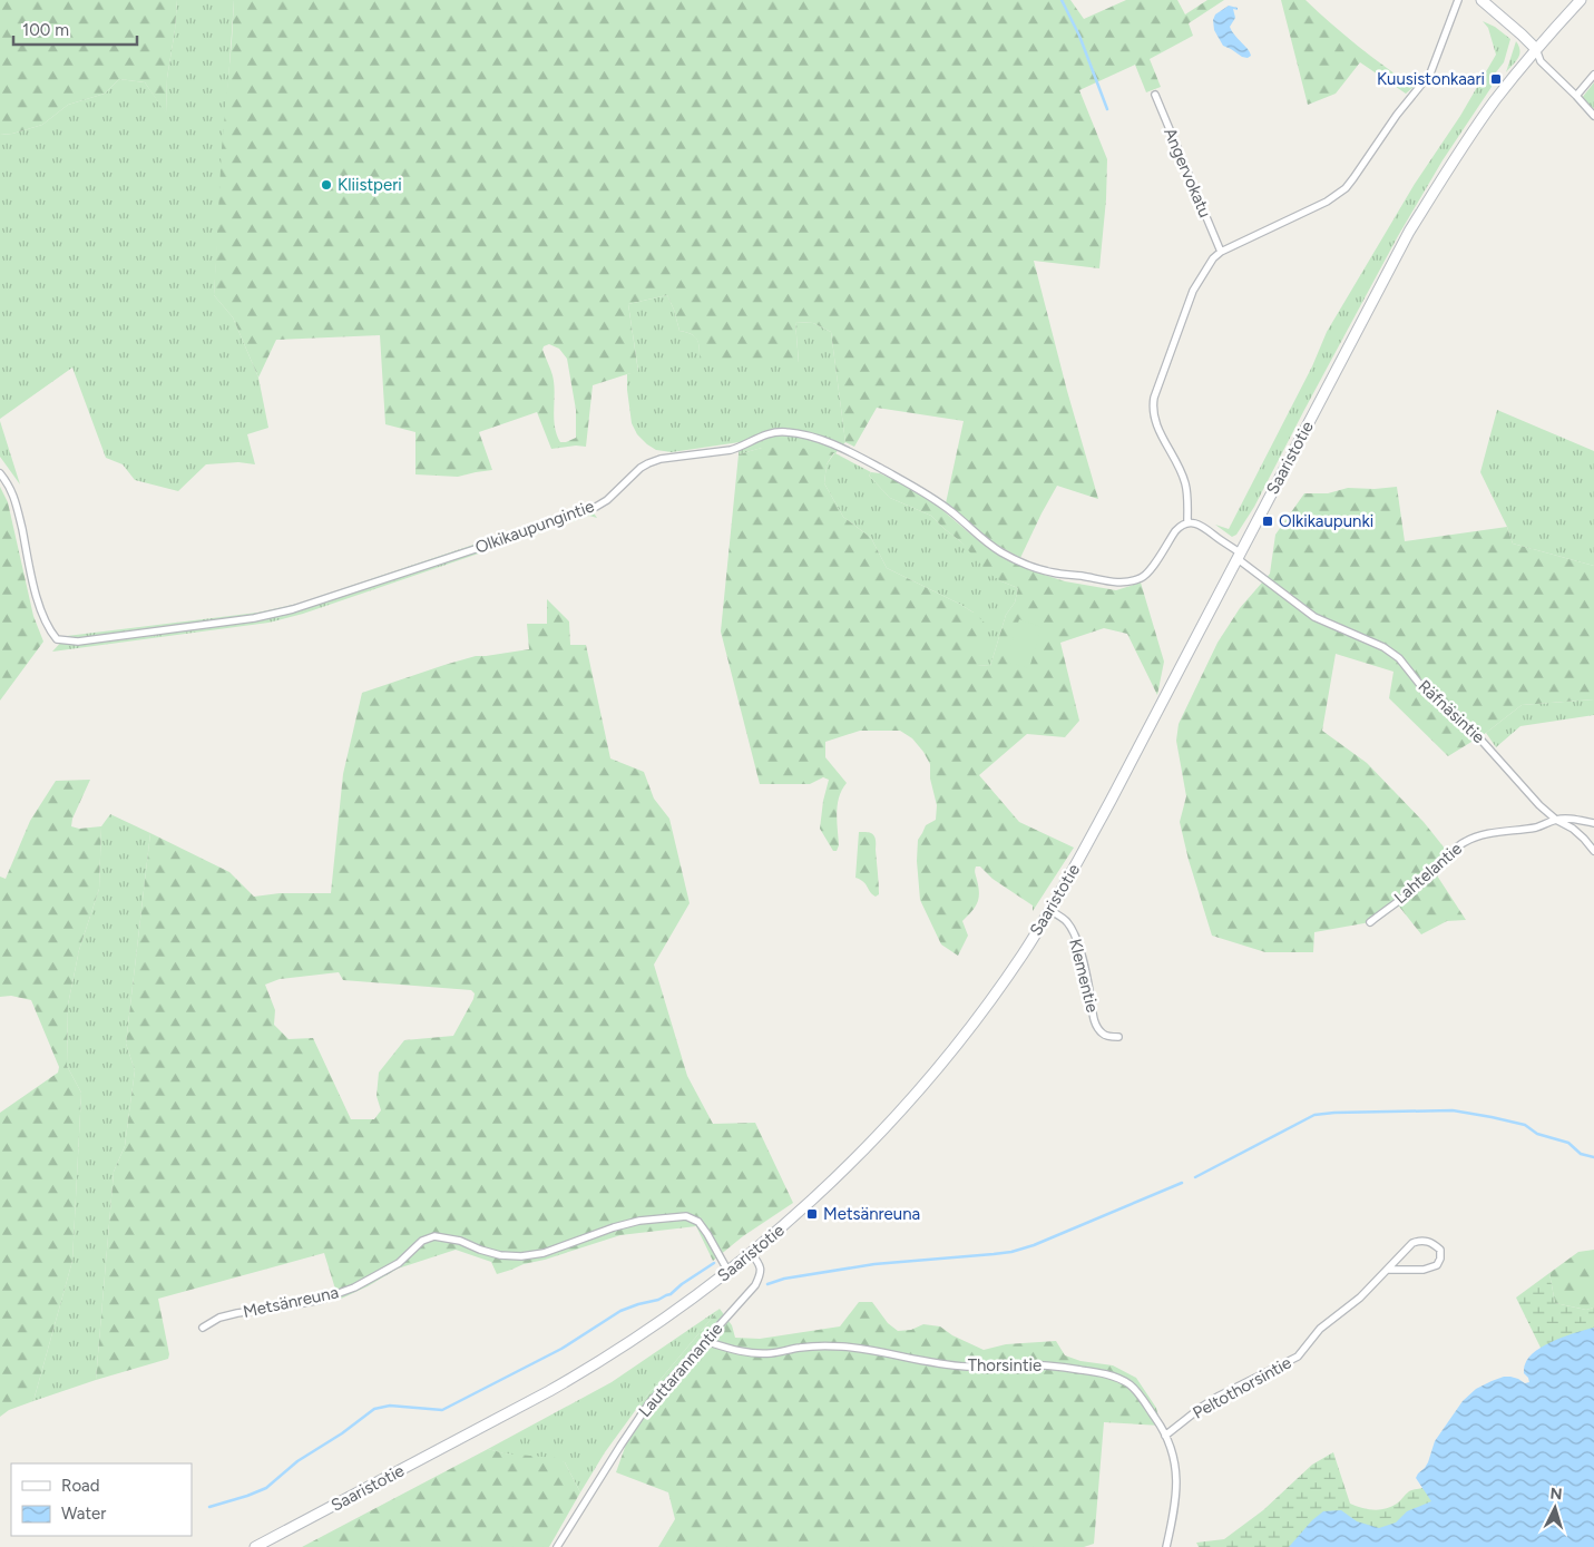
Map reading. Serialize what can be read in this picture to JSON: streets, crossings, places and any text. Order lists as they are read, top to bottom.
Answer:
{
  "streets": {
    "main road": ["Saaristotie"],
    "street": [
      "Angervokatu",
      "Olkikaupungintie",
      "Räfnäsintie",
      "Lahtelantie",
      "Klementie",
      "Metsänreuna",
      "Thorsintie",
      "Lauttarannantie",
      "Peltothorsintie"
    ]
  },
  "crossings": [
    ["Saaristotie", "Räfnäsintie"],
    ["Saaristotie", "Klementie"],
    ["Saaristotie", "Metsänreuna"],
    ["Saaristotie", "Lauttarannantie"],
    ["Räfnäsintie", "Lahtelantie"],
    ["Thorsintie", "Lauttarannantie"],
    ["Thorsintie", "Peltothorsintie"]
  ],
  "places": {
    "transit": ["Kuusistonkaari", "Olkikaupunki", "Metsänreuna"],
    "other": ["Kliistperi"]
  },
  "legend": ["Road", "Water"],
  "scale_bar": "100 m",
  "north": "top"
}
